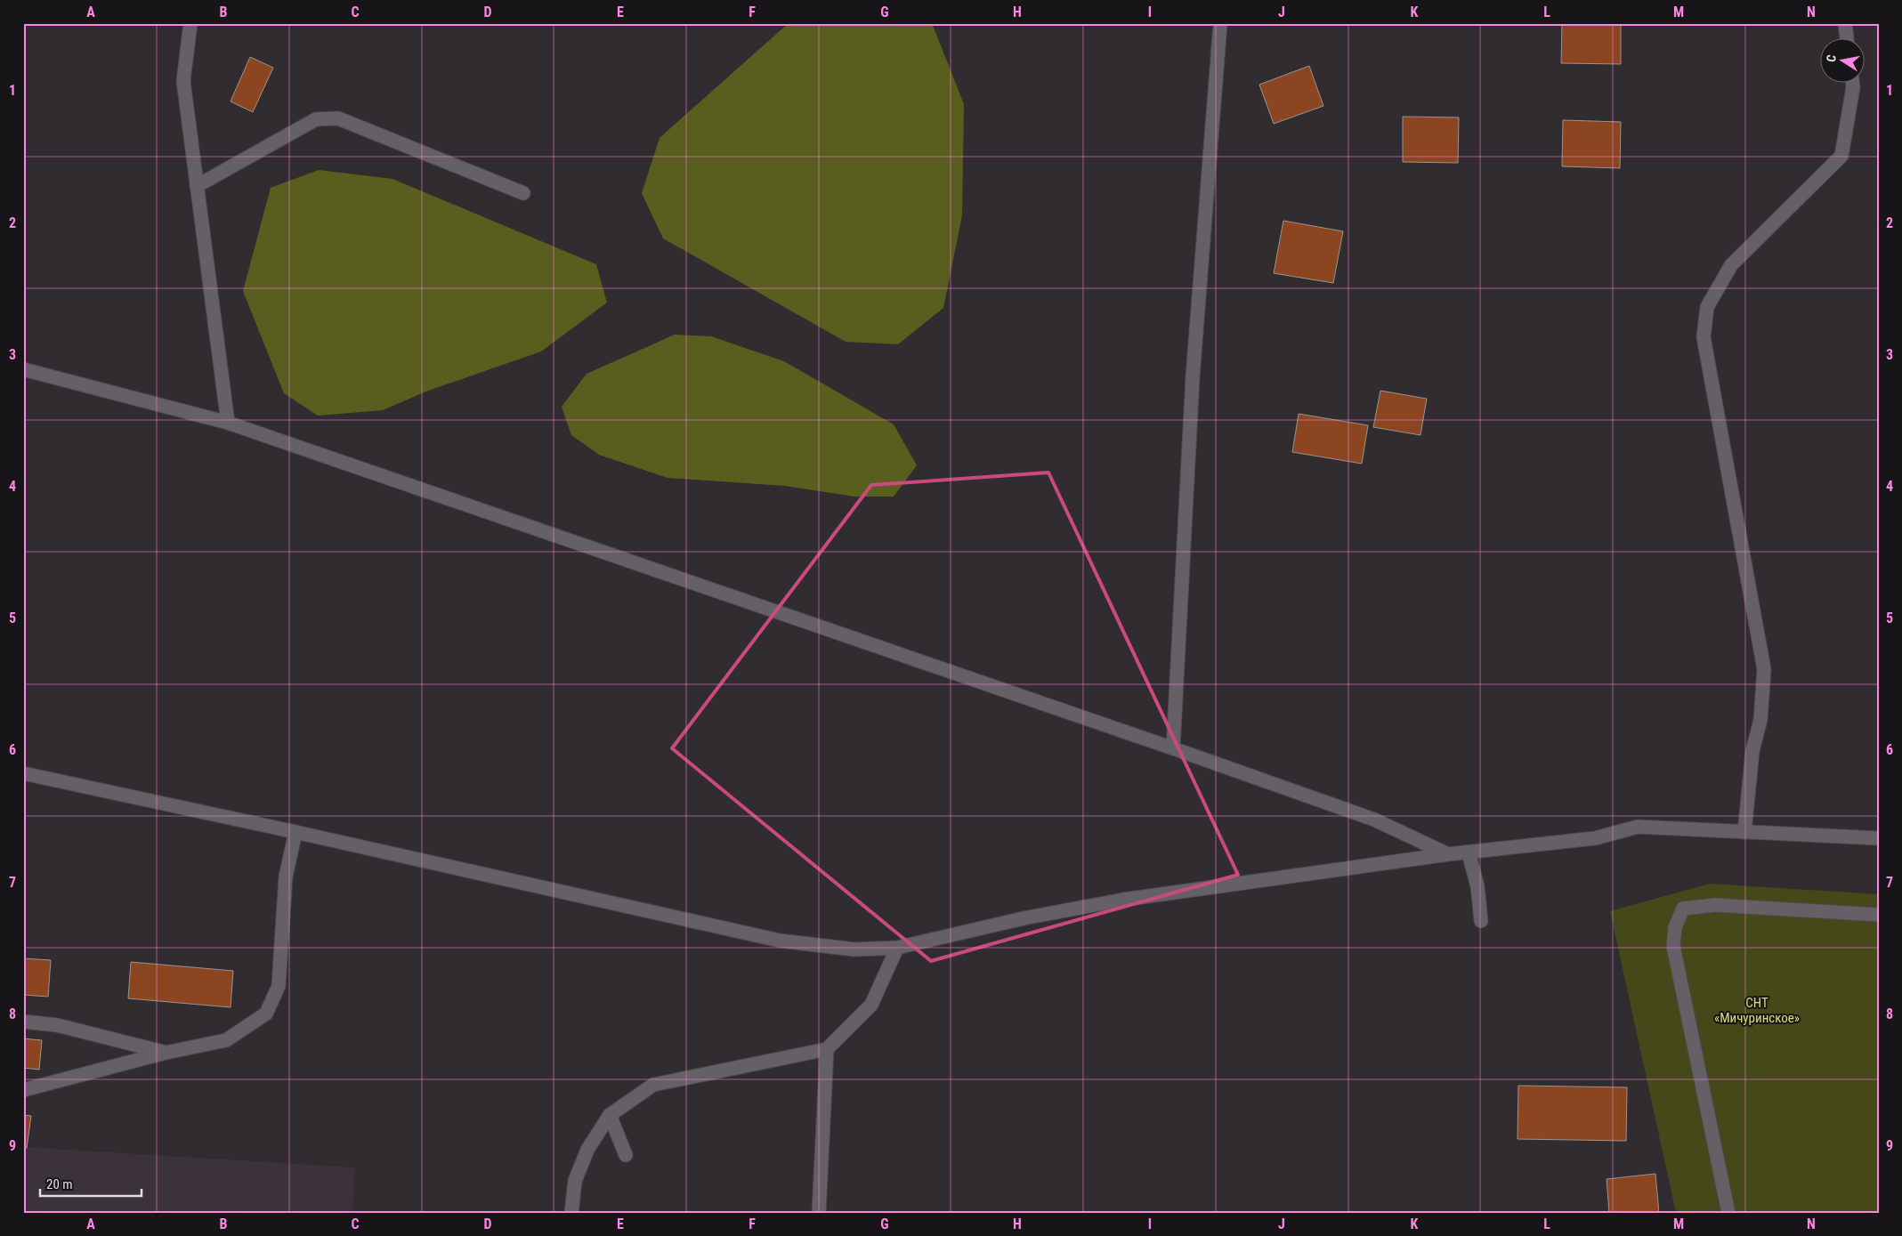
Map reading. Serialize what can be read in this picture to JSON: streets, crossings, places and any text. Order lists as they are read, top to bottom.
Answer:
{
  "parks": ["СНТ «Мичуринское»"],
  "scale_bar": "20 m",
  "north": "left",
  "grid": {
    "columns": [
      "A",
      "B",
      "C",
      "D",
      "E",
      "F",
      "G",
      "H",
      "I",
      "J",
      "K",
      "L",
      "M",
      "N"
    ],
    "rows": [
      "1",
      "2",
      "3",
      "4",
      "5",
      "6",
      "7",
      "8",
      "9"
    ]
  }
}
